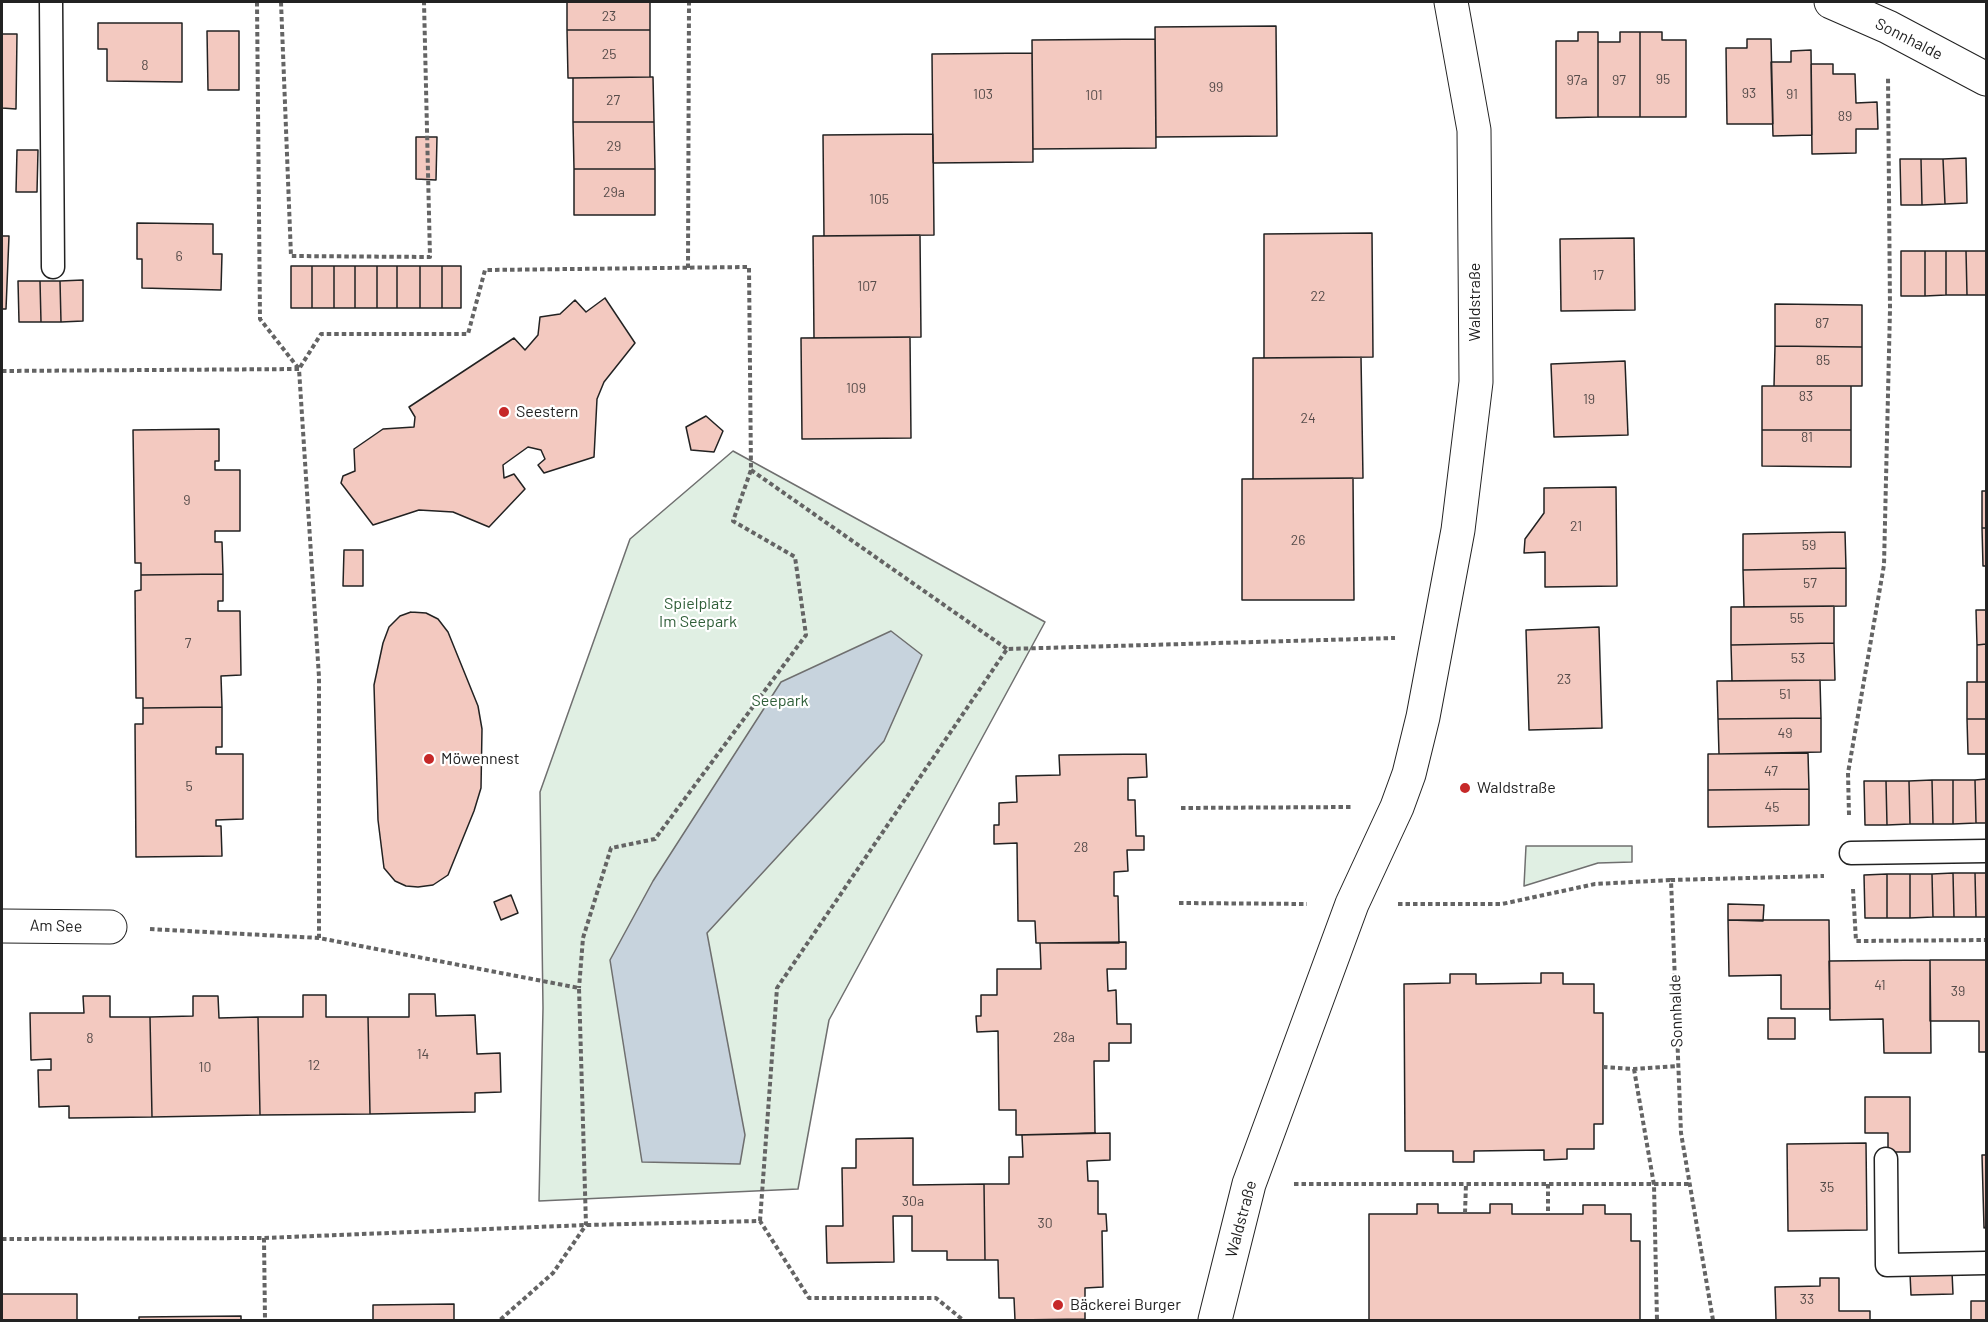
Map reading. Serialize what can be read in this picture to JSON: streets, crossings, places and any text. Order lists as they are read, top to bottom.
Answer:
{
  "streets": {
    "street": ["Sonnhalde", "Waldstraße", "Am See"]
  },
  "parks": ["Spielplatz Im Seepark", "Seepark"],
  "places": [
    "Seestern",
    "Möwennest",
    "Waldstraße",
    "Bäckerei Burger"
  ],
  "house_numbers": [
    "23",
    "25",
    "8",
    "95",
    "97a",
    "97",
    "99",
    "93",
    "103",
    "91",
    "101",
    "27",
    "89",
    "29",
    "29a",
    "105",
    "6",
    "17",
    "107",
    "22",
    "87",
    "85",
    "109",
    "83",
    "19",
    "24",
    "81",
    "9",
    "21",
    "26",
    "59",
    "57",
    "55",
    "7",
    "53",
    "23",
    "51",
    "49",
    "47",
    "5",
    "45",
    "28",
    "41",
    "39",
    "28a",
    "8",
    "14",
    "12",
    "10",
    "35",
    "30a",
    "30",
    "33"
  ]
}
